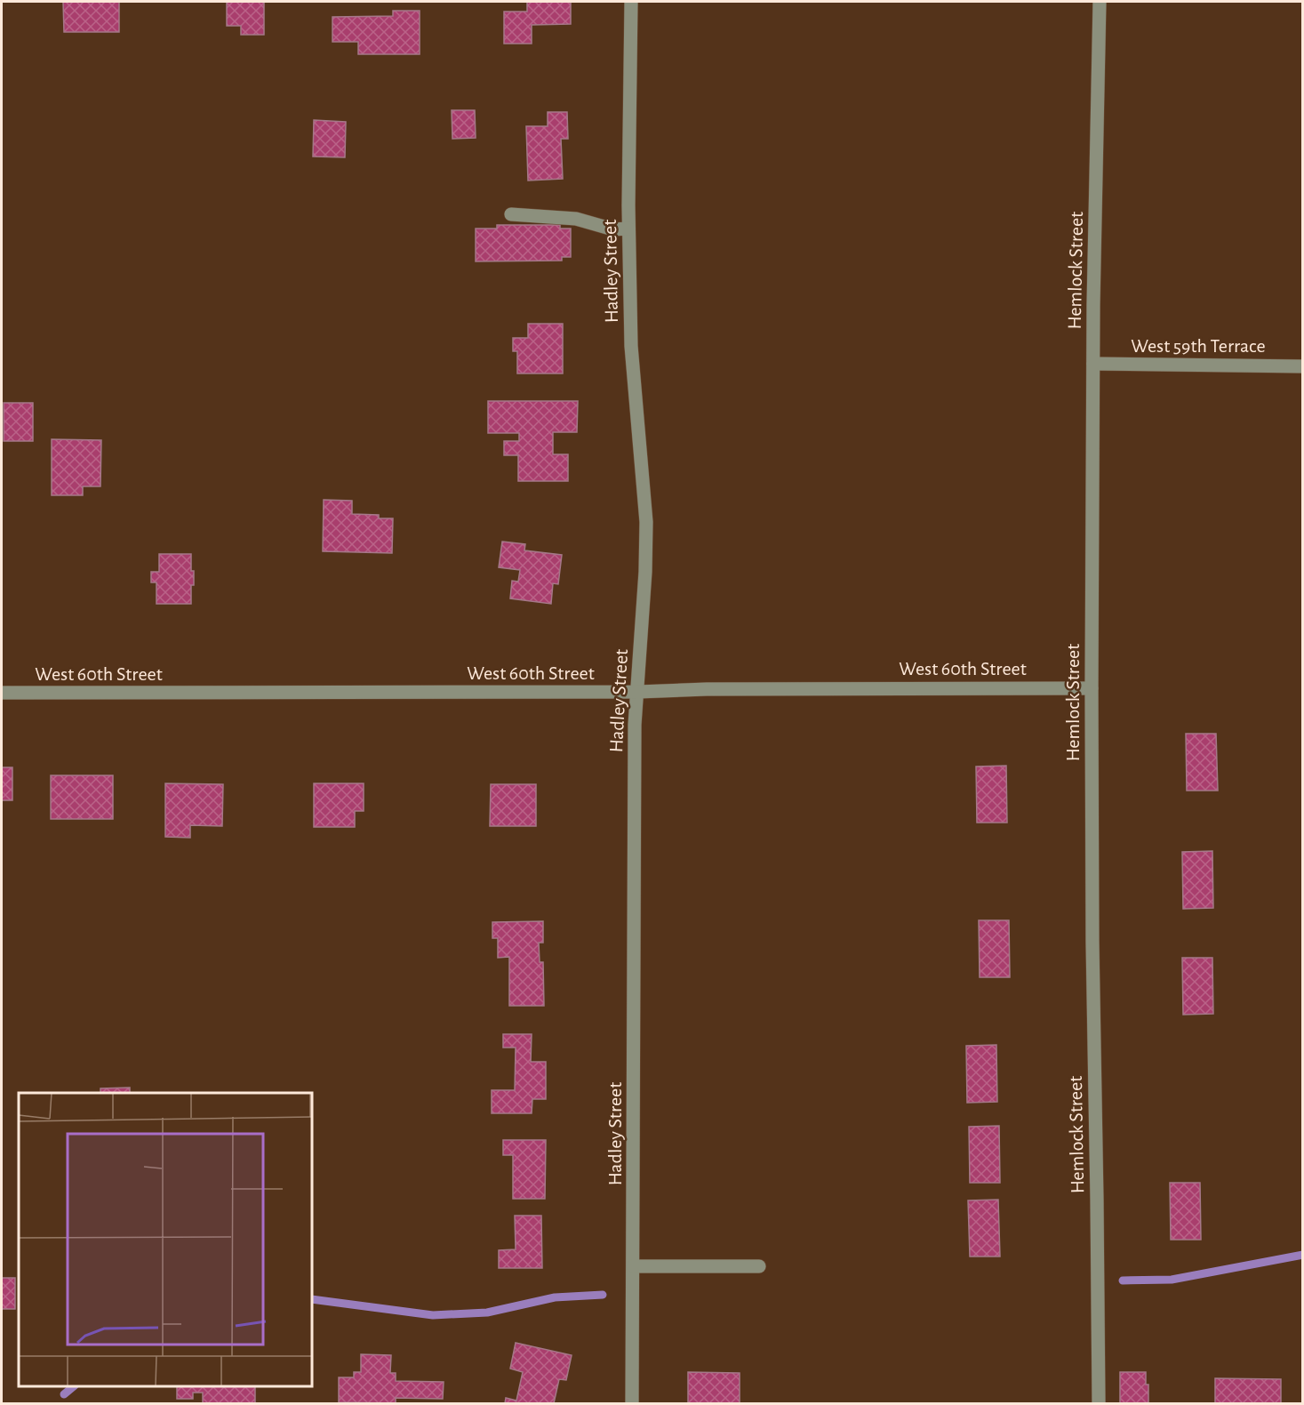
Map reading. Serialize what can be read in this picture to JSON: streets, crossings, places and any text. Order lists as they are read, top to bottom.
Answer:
{
  "streets": {
    "street": [
      "Hemlock Street",
      "Hadley Street",
      "West 59th Terrace",
      "West 60th Street"
    ]
  },
  "crossings": [
    ["Hemlock Street", "West 59th Terrace"],
    ["Hemlock Street", "West 60th Street"],
    ["Hadley Street", "West 60th Street"]
  ]
}
